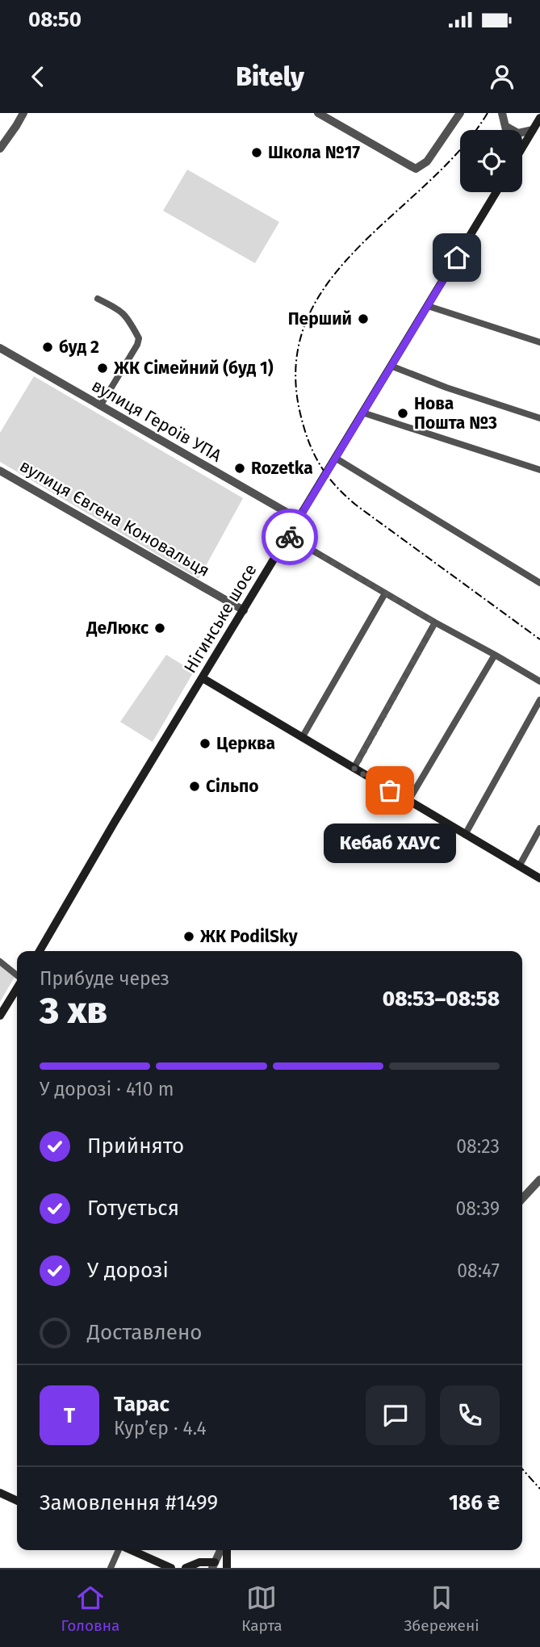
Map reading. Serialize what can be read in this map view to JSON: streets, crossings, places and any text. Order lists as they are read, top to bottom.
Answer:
{
  "streets": {
    "main road": ["Нігинське шосе"],
    "street": ["вулиця Героїв УПА", "вулиця Євгена Коновальця"]
  },
  "crossings": [
    ["вулиця Героїв УПА", "Нігинське шосе"],
    ["вулиця Євгена Коновальця", "Нігинське шосе"]
  ],
  "places": [
    "Школа №17",
    "Перший",
    "буд 2",
    "ЖК Сімейний (буд 1)",
    "Нова Пошта №3",
    "Rozetka",
    "ДеЛюкс",
    "Церква",
    "Сільпо",
    "Кебаб ХАУС",
    "ЖК PodilSky"
  ],
  "page": {
    "status": "08:50",
    "header": "Bitely",
    "bubble": "Кебаб ХАУС",
    "heading": ["3 хв", "Прибуде через", "08:53–08:58"],
    "panel": [
      "Тарас",
      "Кур’єр · 4.4",
      "Замовлення #1499",
      "186 ₴"
    ],
    "bar": "У дорозі · 410 m",
    "list": [
      ["Прийнято", "08:23"],
      ["Готується", "08:39"],
      ["У дорозі", "08:47"],
      "Доставлено"
    ],
    "round": "Т",
    "tabs": ["Головна", "Карта", "Збережені"]
  }
}
